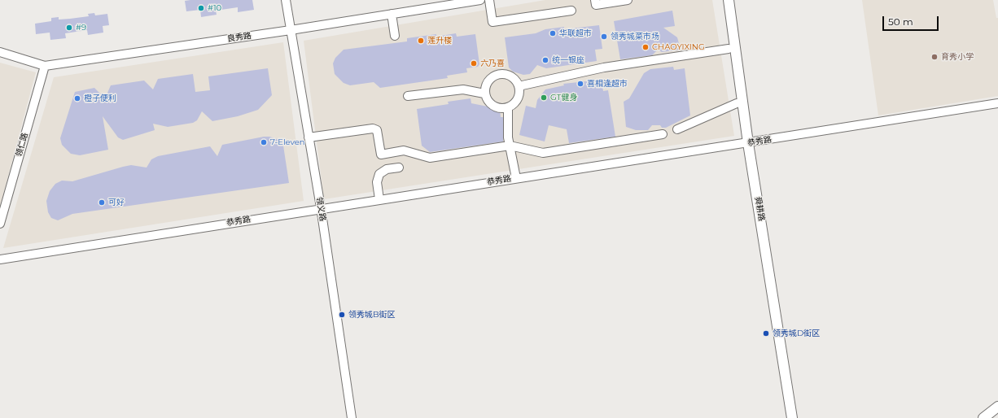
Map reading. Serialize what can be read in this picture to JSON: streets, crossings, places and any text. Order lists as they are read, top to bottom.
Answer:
{
  "streets": {
    "main road": ["舜耕路"],
    "street": [
      "良秀路",
      "恭秀路",
      "领仁路",
      "领义路"
    ]
  },
  "crossings": [
    ["良秀路", "领仁路"],
    ["良秀路", "领义路"],
    ["恭秀路", "领义路"],
    ["恭秀路", "舜耕路"]
  ],
  "places": [
    "#10",
    "#9",
    "华联超市",
    "领秀城菜市场",
    "莲升楼",
    "CHAOYIXING",
    "育秀小学",
    "统一银座",
    "六乃喜",
    "喜相逢超市",
    "GT健身",
    "橙子便利",
    "7-Eleven",
    "可好",
    "领秀城B街区",
    "领秀城D街区"
  ],
  "scale_bar": "50 m"
}
